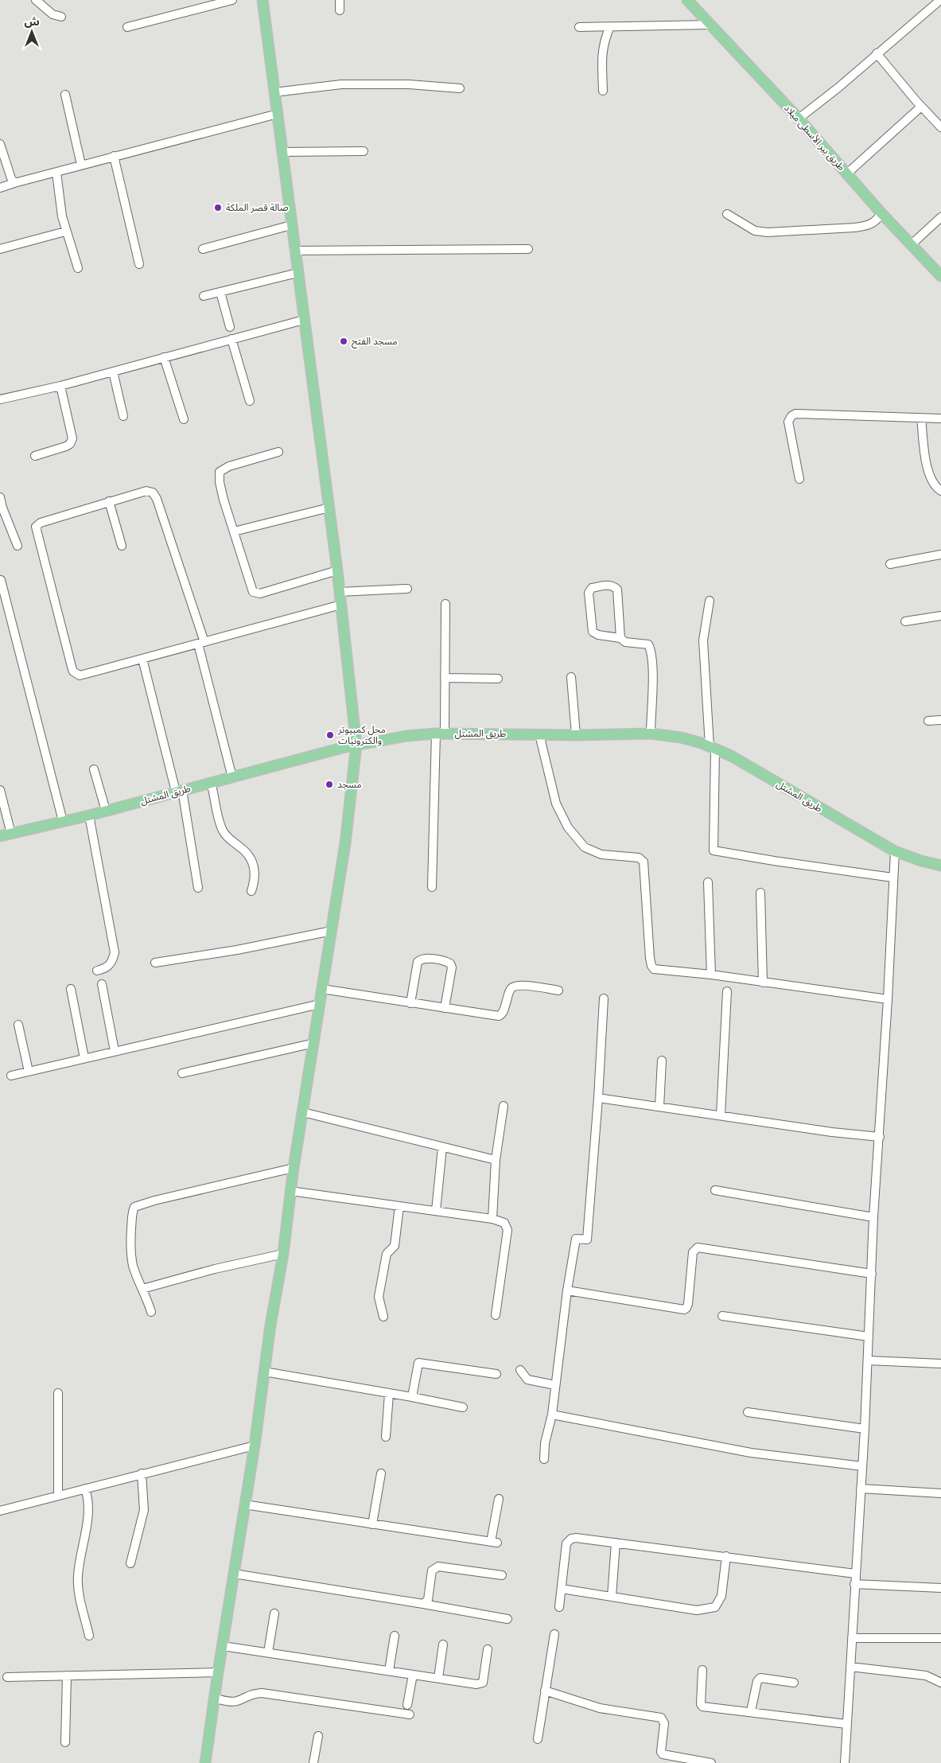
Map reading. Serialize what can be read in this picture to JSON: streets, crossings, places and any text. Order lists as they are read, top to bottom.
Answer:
{
  "streets": {
    "main road": ["طريق بير الأسطى ميلاد", "طريق المشتل"]
  },
  "places": [
    "صالة قصر الملكة",
    "مسجد الفتح",
    "محل كمبيوتر والكترونيات",
    "مسجد"
  ],
  "north": "top"
}
